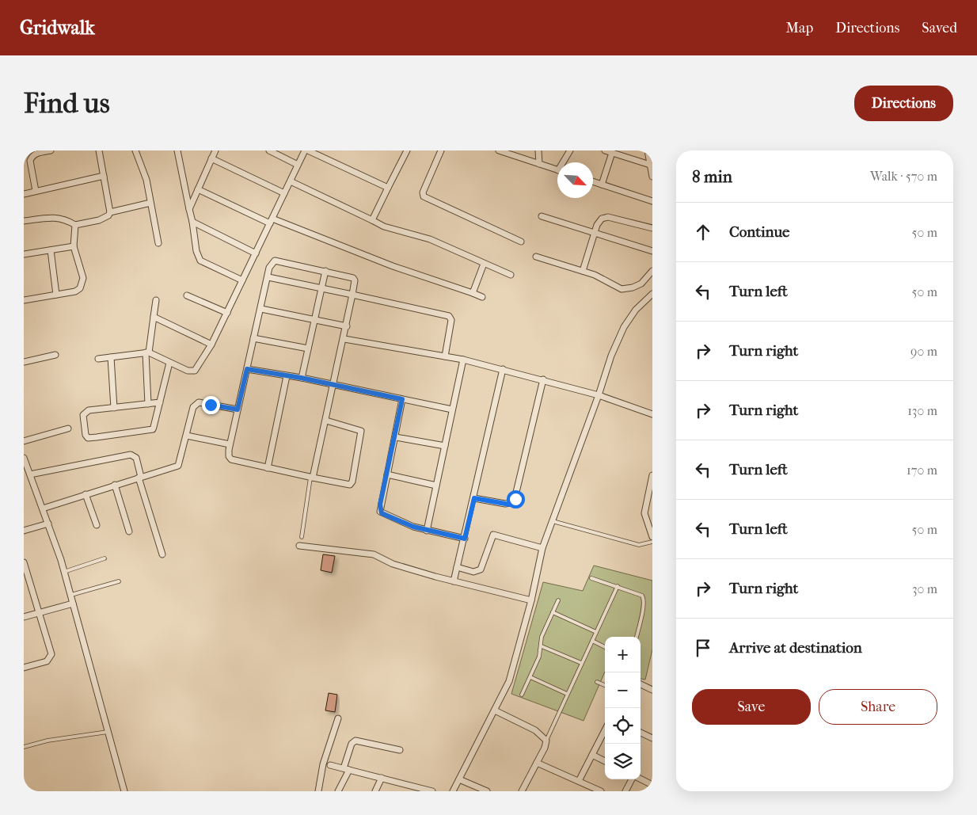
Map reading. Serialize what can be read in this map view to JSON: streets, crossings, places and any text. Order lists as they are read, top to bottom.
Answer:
{
  "north": "bottom right",
  "page": {
    "header": "Gridwalk",
    "nav": ["Map", "Directions", "Saved"],
    "buttons": [
      "Directions",
      ["Save", "Share"]
    ],
    "title": "Find us",
    "heading": ["8 min", "Walk · 570 m"],
    "list": [
      ["Continue", "50 m"],
      ["Turn left", "50 m"],
      ["Turn right", "90 m"],
      ["Turn right", "130 m"],
      ["Turn left", "170 m"],
      ["Turn left", "50 m"],
      ["Turn right", "30 m"],
      "Arrive at destination"
    ],
    "map_buttons": ["+", "−"]
  }
}
